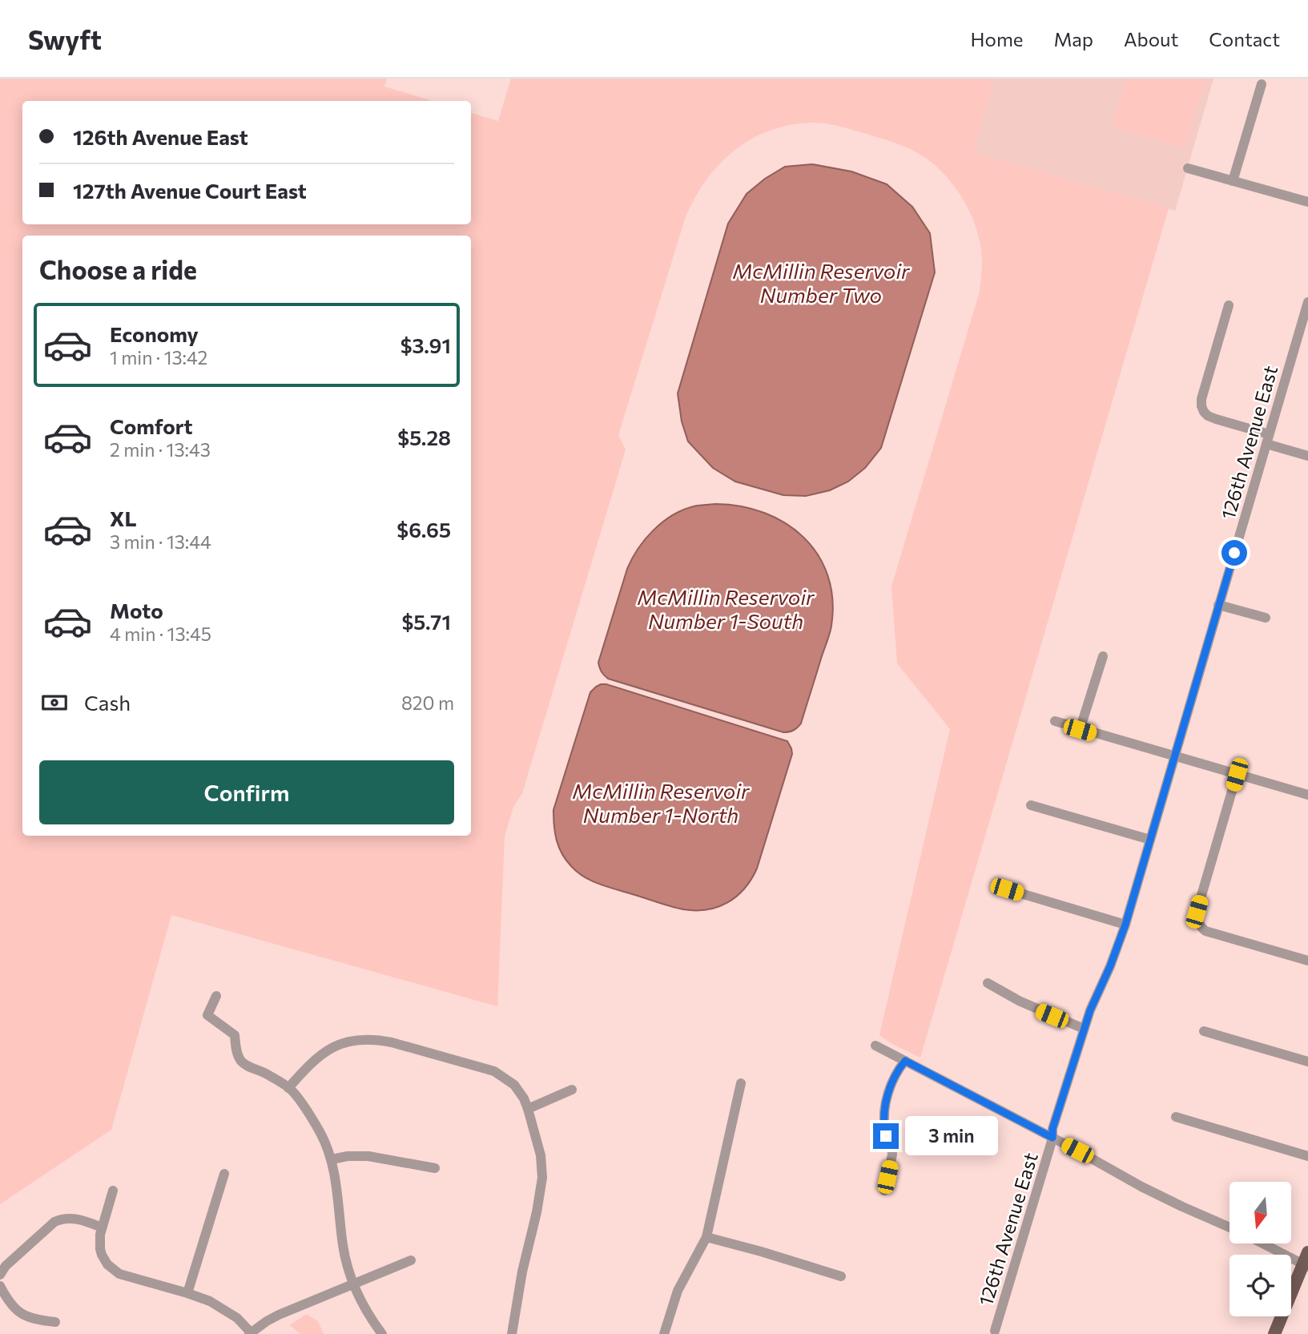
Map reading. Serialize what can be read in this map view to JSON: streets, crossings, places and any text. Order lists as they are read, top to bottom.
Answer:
{
  "streets": {
    "street": ["126th Avenue East"]
  },
  "water": ["McMillin Reservoir Number Two", "McMillin Reservoir Number 1-South", "McMillin Reservoir Number 1-North"],
  "north": "bottom",
  "page": {
    "header": "Swyft",
    "nav": [
      "Home",
      "Map",
      "About",
      "Contact"
    ],
    "banner": ["126th Avenue East", "127th Avenue Court East"],
    "heading": "Choose a ride",
    "list": [
      {
        "name": "Economy",
        "note": "1 min · 13:42",
        "value": "$3.91"
      },
      {
        "name": "Comfort",
        "note": "2 min · 13:43",
        "value": "$5.28"
      },
      {
        "name": "XL",
        "note": "3 min · 13:44",
        "value": "$6.65"
      },
      {
        "name": "Moto",
        "note": "4 min · 13:45",
        "value": "$5.71"
      }
    ],
    "pay": ["Cash", "820 m"],
    "buttons": "Confirm",
    "bubble": "3 min"
  }
}
